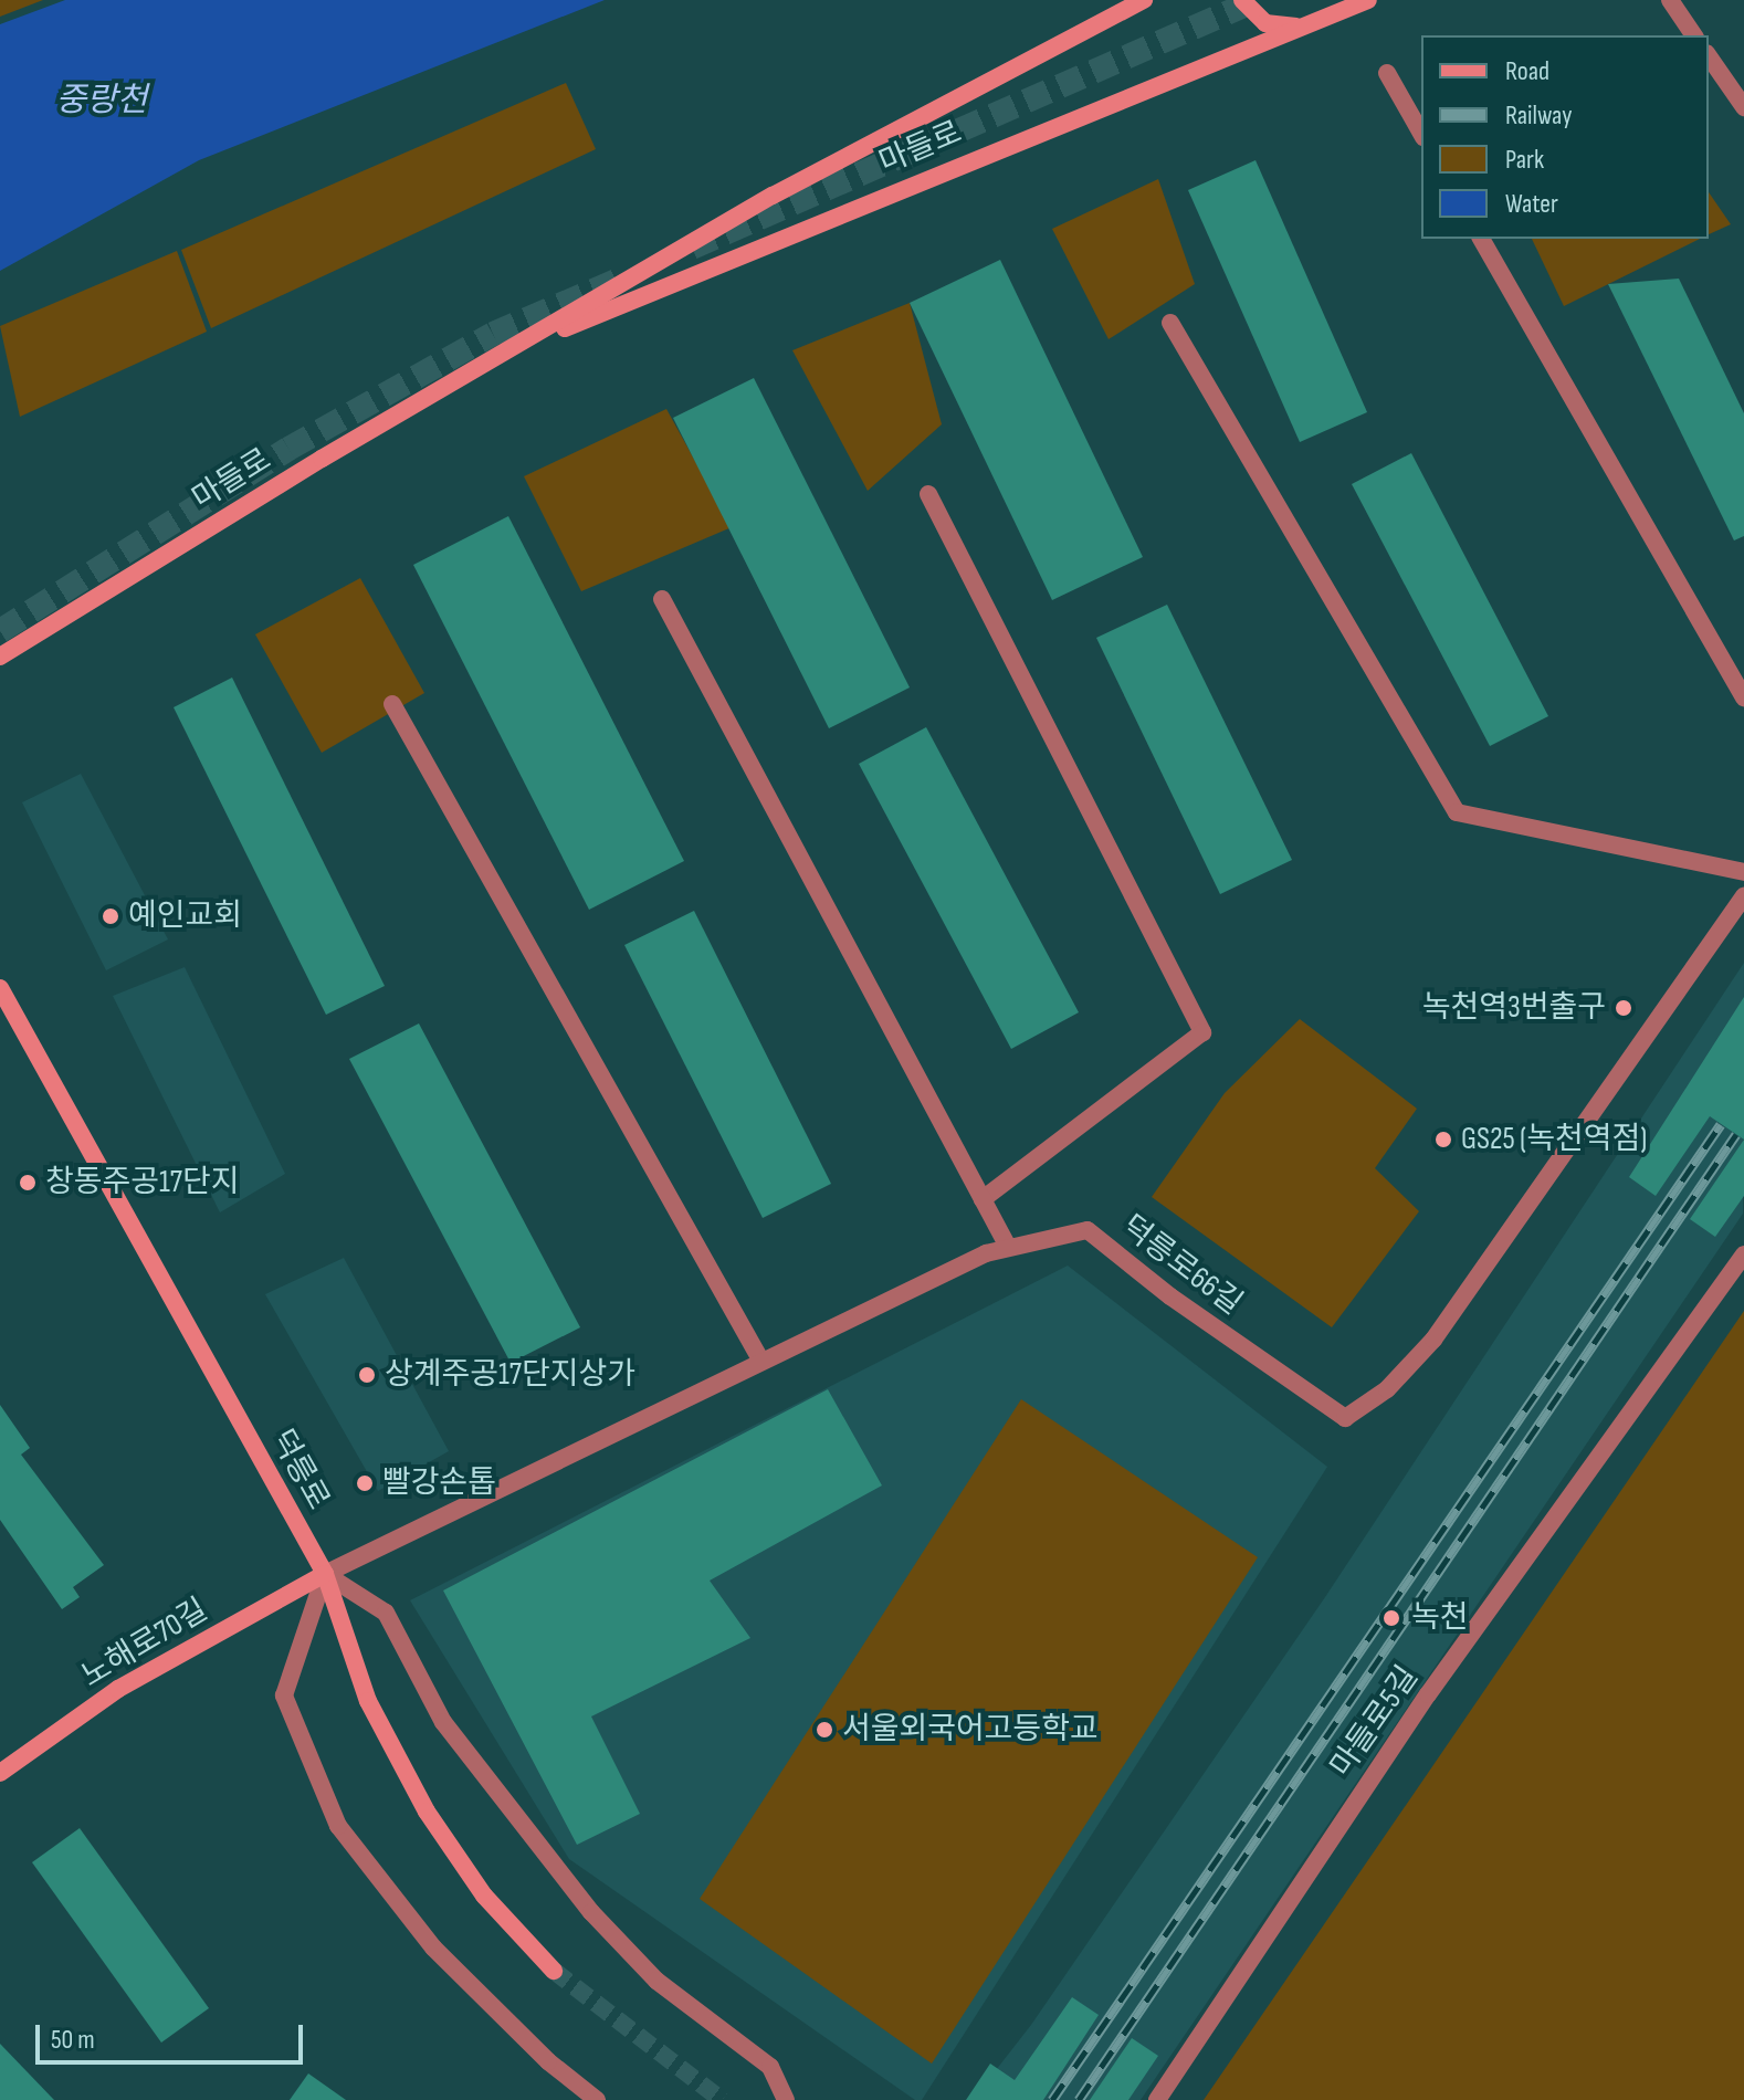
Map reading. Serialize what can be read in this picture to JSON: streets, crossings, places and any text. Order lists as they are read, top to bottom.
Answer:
{
  "streets": {
    "main road": ["마들로", "덕릉로", "노해로70길"],
    "street": ["덕릉로66길", "마들로5길"]
  },
  "crossings": [
    ["덕릉로66길", "덕릉로"],
    ["덕릉로66길", "노해로70길"],
    ["덕릉로", "노해로70길"]
  ],
  "water": ["중랑천"],
  "places": [
    "예인교회",
    "녹천역3번출구",
    "GS25 (녹천역점)",
    "창동주공17단지",
    "상계주공17단지상가",
    "빨강손톱",
    "녹천",
    "서울외국어고등학교"
  ],
  "legend": [
    "Road",
    "Railway",
    "Park",
    "Water"
  ],
  "scale_bar": "50 m"
}
